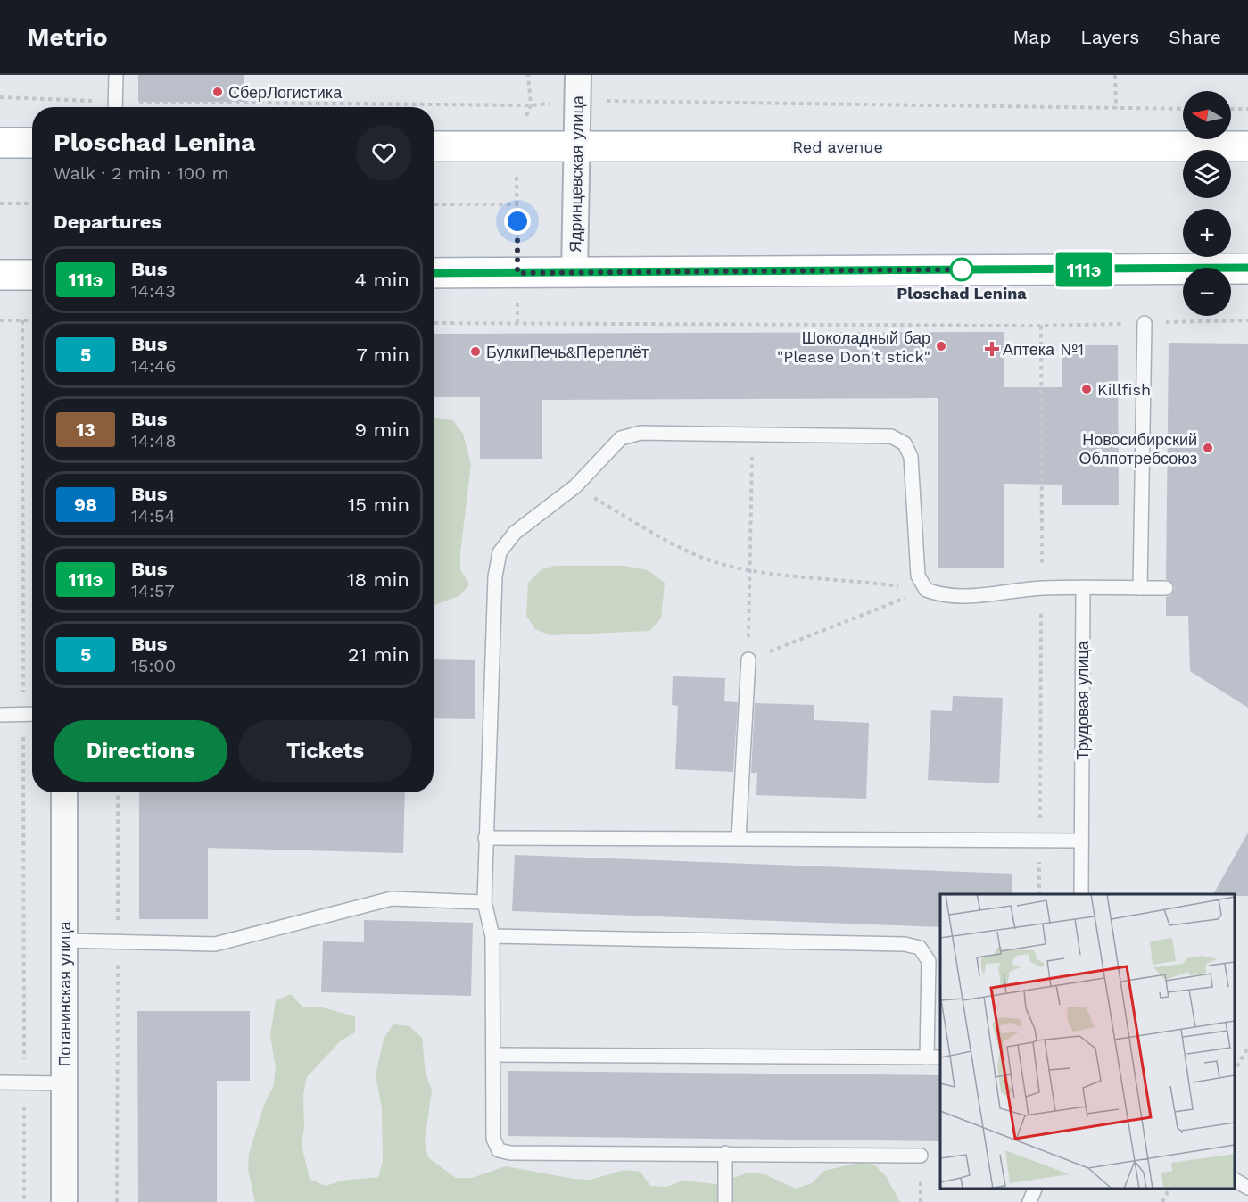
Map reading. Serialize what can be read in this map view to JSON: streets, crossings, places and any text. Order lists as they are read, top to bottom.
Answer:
{
  "streets": {
    "main road": ["Red avenue"],
    "street": ["Ядринцевская улица", "Потанинская улица"],
    "lane": ["Трудовая улица"]
  },
  "crossings": [
    ["Red avenue", "Ядринцевская улица"]
  ],
  "places": {
    "other": [
      "СберЛогистика",
      "Ploschad Lenina",
      "Шоколадный бар \"Please Don't stick\"",
      "БулкиПечь&Переплёт",
      "Killfish",
      "Новосибирский Облпотребсоюз"
    ],
    "health": ["Аптека №1"]
  },
  "lines": ["bus line 111э"],
  "north": "left",
  "page": {
    "header": "Metrio",
    "nav": ["Map", "Layers", "Share"],
    "on_map": "111э",
    "map_buttons": ["+", "−"],
    "heading": [
      ["Ploschad Lenina", "Walk · 2 min · 100 m"],
      "Departures"
    ],
    "list": [
      {
        "mark": "111э",
        "name": "Bus",
        "note": "14:43",
        "value": "4 min"
      },
      {
        "mark": "5",
        "name": "Bus",
        "note": "14:46",
        "value": "7 min"
      },
      {
        "mark": "13",
        "name": "Bus",
        "note": "14:48",
        "value": "9 min"
      },
      {
        "mark": "98",
        "name": "Bus",
        "note": "14:54",
        "value": "15 min"
      },
      {
        "mark": "111э",
        "name": "Bus",
        "note": "14:57",
        "value": "18 min"
      },
      {
        "mark": "5",
        "name": "Bus",
        "note": "15:00",
        "value": "21 min"
      }
    ],
    "buttons": ["Directions", "Tickets"]
  }
}
